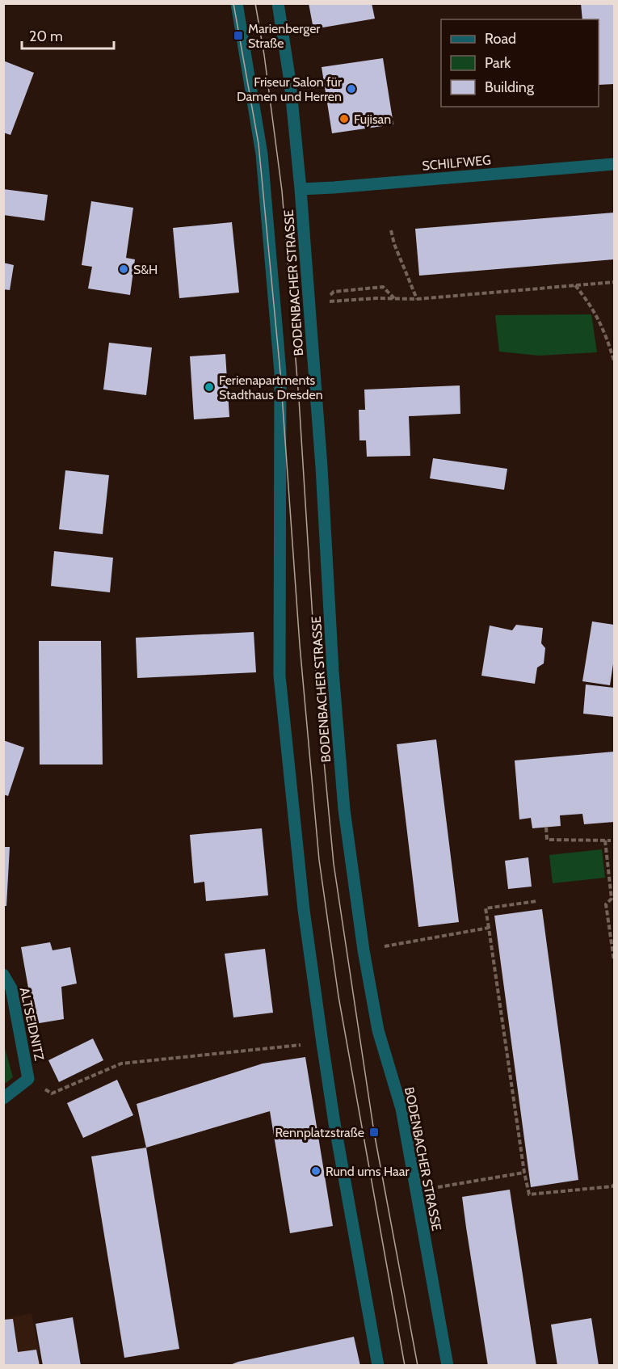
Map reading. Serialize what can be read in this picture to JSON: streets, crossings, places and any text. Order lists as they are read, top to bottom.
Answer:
{
  "streets": {
    "street": ["SCHILFWEG", "BODENBACHER STRASSE", "ALTSEIDNITZ"]
  },
  "crossings": [
    ["SCHILFWEG", "BODENBACHER STRASSE"]
  ],
  "places": {
    "transit": ["Marienberger Straße", "Rennplatzstraße"],
    "other": [
      "Friseur Salon für Damen und Herren",
      "Fujisan",
      "S&H",
      "Ferienapartments Stadthaus Dresden",
      "Rund ums Haar"
    ]
  },
  "legend": ["Road", "Park", "Building"],
  "scale_bar": "20 m"
}
